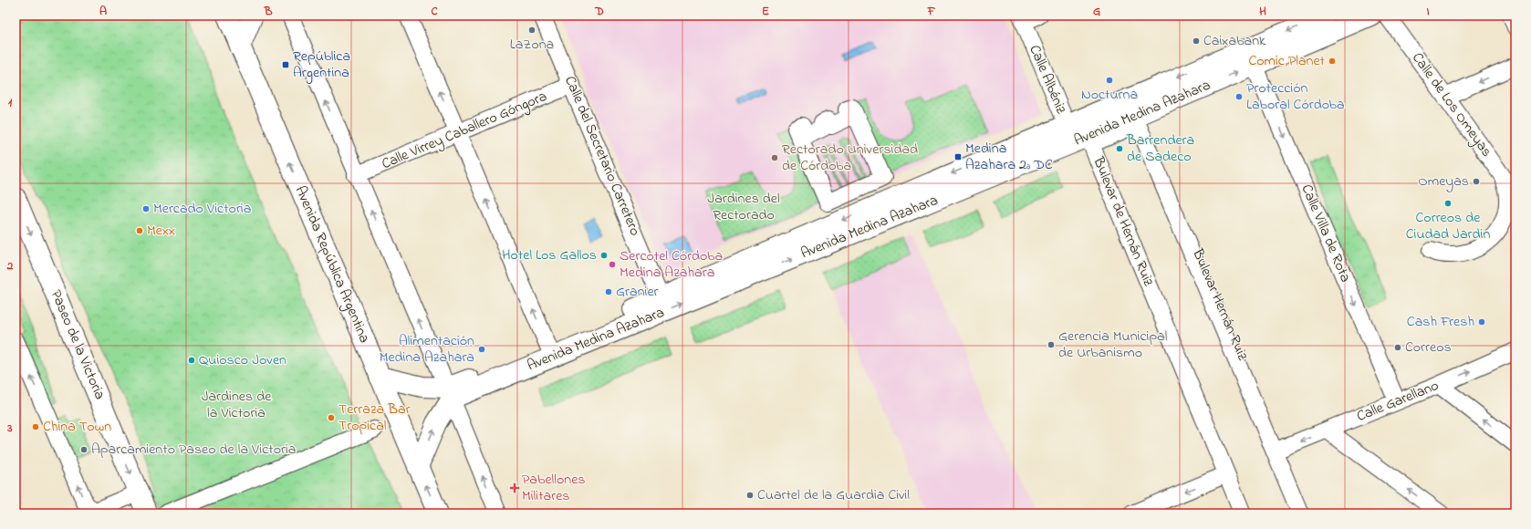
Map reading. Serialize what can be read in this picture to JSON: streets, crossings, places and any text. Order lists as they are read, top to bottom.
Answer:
{
  "streets": {
    "main road": ["Avenida Medina Azahara", "Avenida República Argentina", "Paseo de la Victoria"],
    "street": [
      "Calle Albéniz",
      "Calle de Los Omeyas",
      "Calle Virrey Caballero Góngora",
      "Calle del Secretario Carretero",
      "Bulevar de Hernán Ruiz",
      "Calle Villa de Rota",
      "Bulevar Hernán Ruiz",
      "Calle Garellano"
    ]
  },
  "crossings": [
    ["Calle Albéniz", "Avenida Medina Azahara"],
    ["Avenida Medina Azahara", "Calle del Secretario Carretero"],
    ["Avenida Medina Azahara", "Calle Villa de Rota"],
    ["Avenida Medina Azahara", "Avenida República Argentina"],
    ["Avenida Medina Azahara", "Bulevar Hernán Ruiz"],
    ["Calle Virrey Caballero Góngora", "Calle del Secretario Carretero"],
    ["Calle Villa de Rota", "Calle Garellano"],
    ["Bulevar Hernán Ruiz", "Calle Garellano"]
  ],
  "one_way": ["Calle Villa de Rota", "Avenida República Argentina", "Paseo de la Victoria"],
  "parks": ["Jardines del Rectorado", "Jardines de la Victoria"],
  "places": {
    "other": [
      "LaZona",
      "Caixabank",
      "Comic Planet",
      "Nocturna",
      "Protección Laboral Córdoba",
      "Barrendera de Sadeco",
      "Rectorado Universidad de Córdoba",
      "Omeyas",
      "Correos de Ciudad Jardin",
      "Mercado Victoria",
      "Mexx",
      "Hotel Los Gallos",
      "Sercotel Córdoba Medina Azahara",
      "Granier",
      "Cash Fresh",
      "Gerencia Municipal de Urbanismo",
      "Correos",
      "Alimentación Medina Azahara",
      "Quiosco Joven",
      "Terraza Bar Tropical",
      "China Town",
      "Aparcamiento Paseo de la Victoria",
      "Cuartel de la Guardia Civil"
    ],
    "transit": ["República Argentina", "Medina Azahara 2ª DC"],
    "health": ["Pabellones Militares"]
  },
  "grid": {
    "columns": [
      "A",
      "B",
      "C",
      "D",
      "E",
      "F",
      "G",
      "H",
      "I"
    ],
    "rows": ["1", "2", "3"]
  }
}
